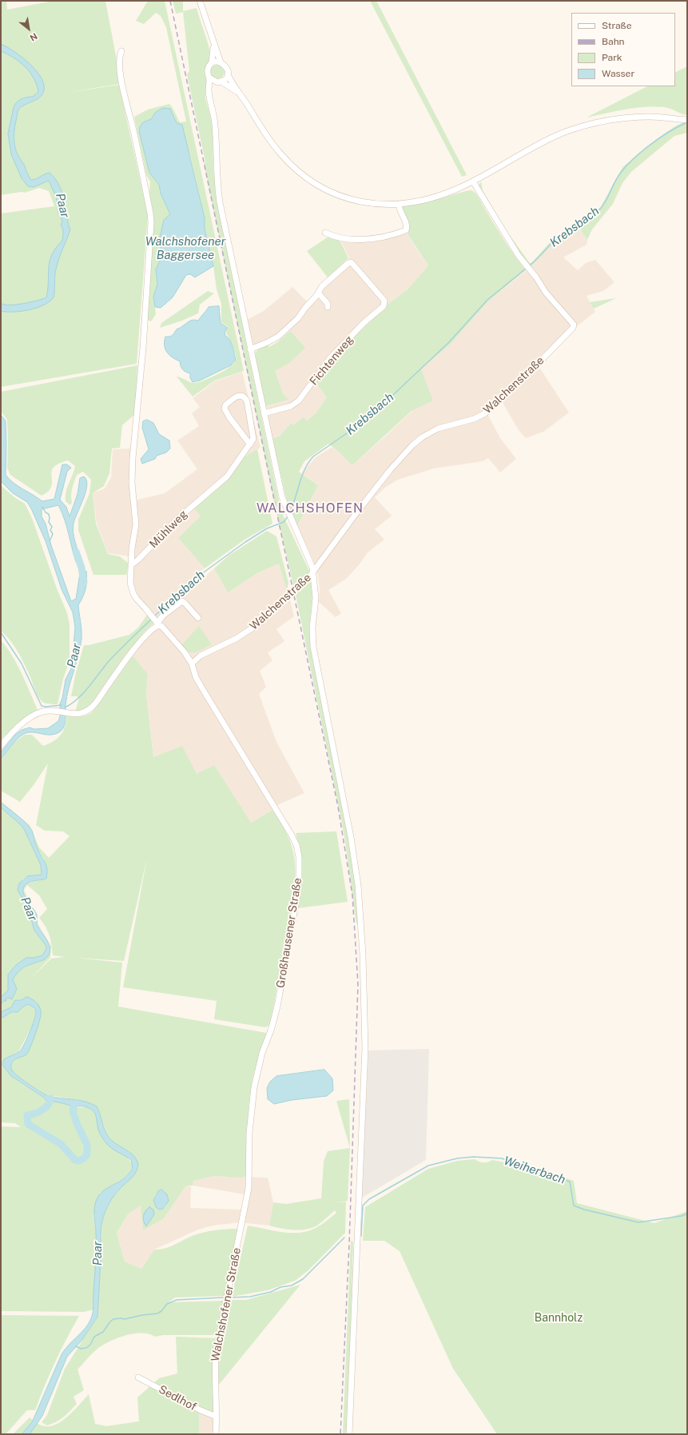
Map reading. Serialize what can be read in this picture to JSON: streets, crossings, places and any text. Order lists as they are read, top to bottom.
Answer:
{
  "streets": {
    "street": [
      "Fichtenweg",
      "Walchenstraße",
      "Mühlweg",
      "Großhausener Straße",
      "Walchshofener Straße",
      "Sedlhof"
    ]
  },
  "crossings": [
    ["Walchenstraße", "Großhausener Straße"],
    ["Großhausener Straße", "Walchshofener Straße"],
    ["Walchshofener Straße", "Sedlhof"]
  ],
  "districts": ["WALCHSHOFEN"],
  "water": [
    "Paar",
    "Krebsbach",
    "Walchshofener Baggersee",
    "Weiherbach"
  ],
  "parks": ["Bannholz"],
  "legend": [
    "Straße",
    "Bahn",
    "Park",
    "Wasser"
  ],
  "north": "bottom right"
}
